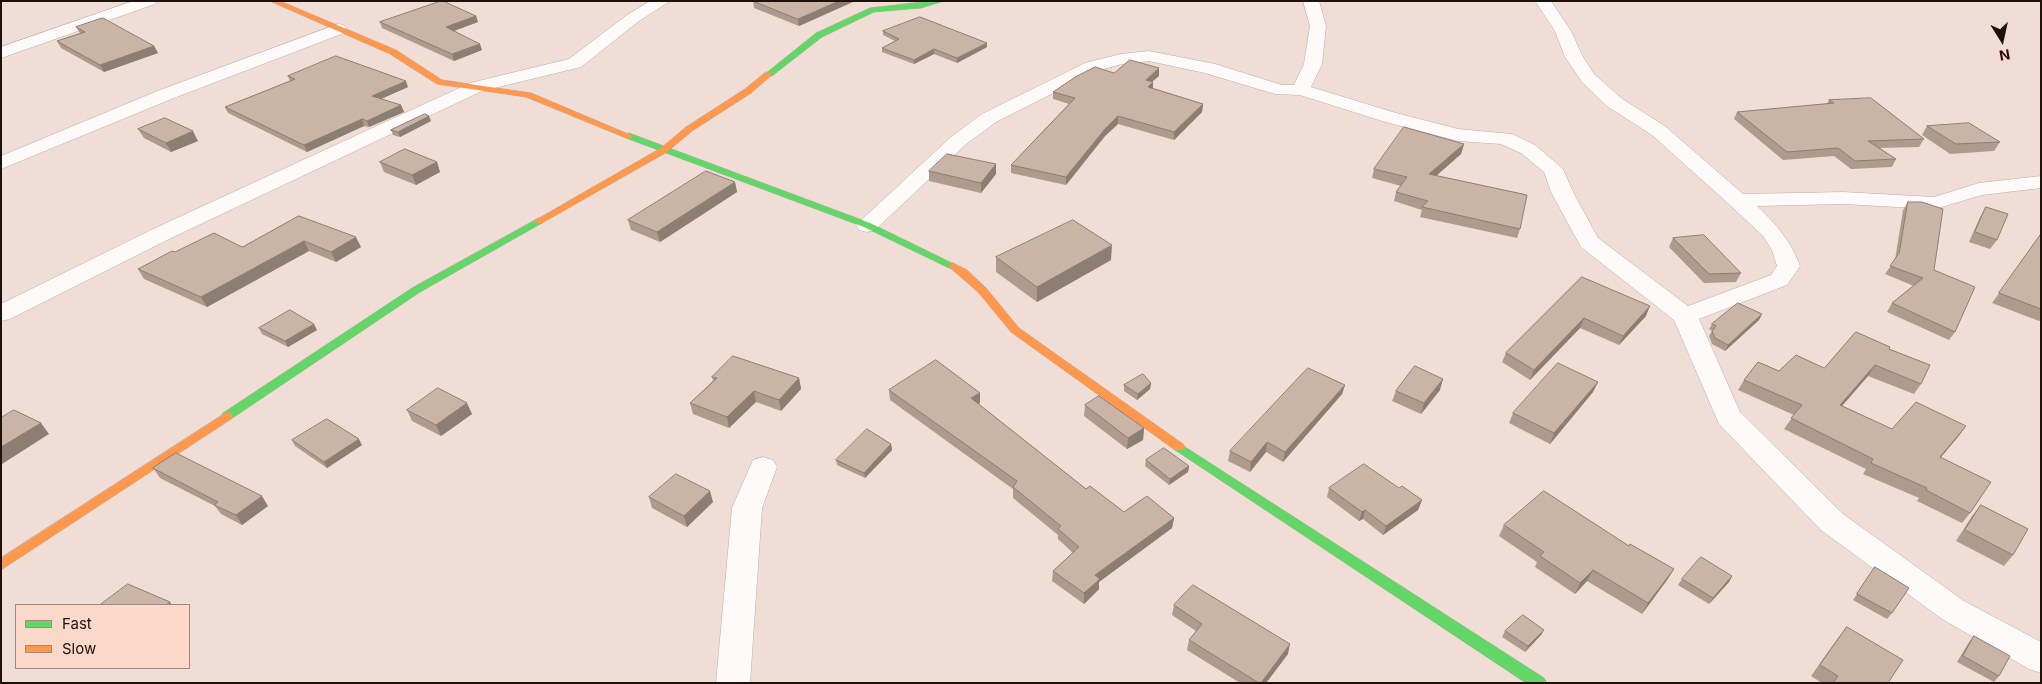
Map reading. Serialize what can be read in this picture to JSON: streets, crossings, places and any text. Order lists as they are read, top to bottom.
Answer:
{
  "legend": ["Fast", "Slow"],
  "north": "bottom"
}
